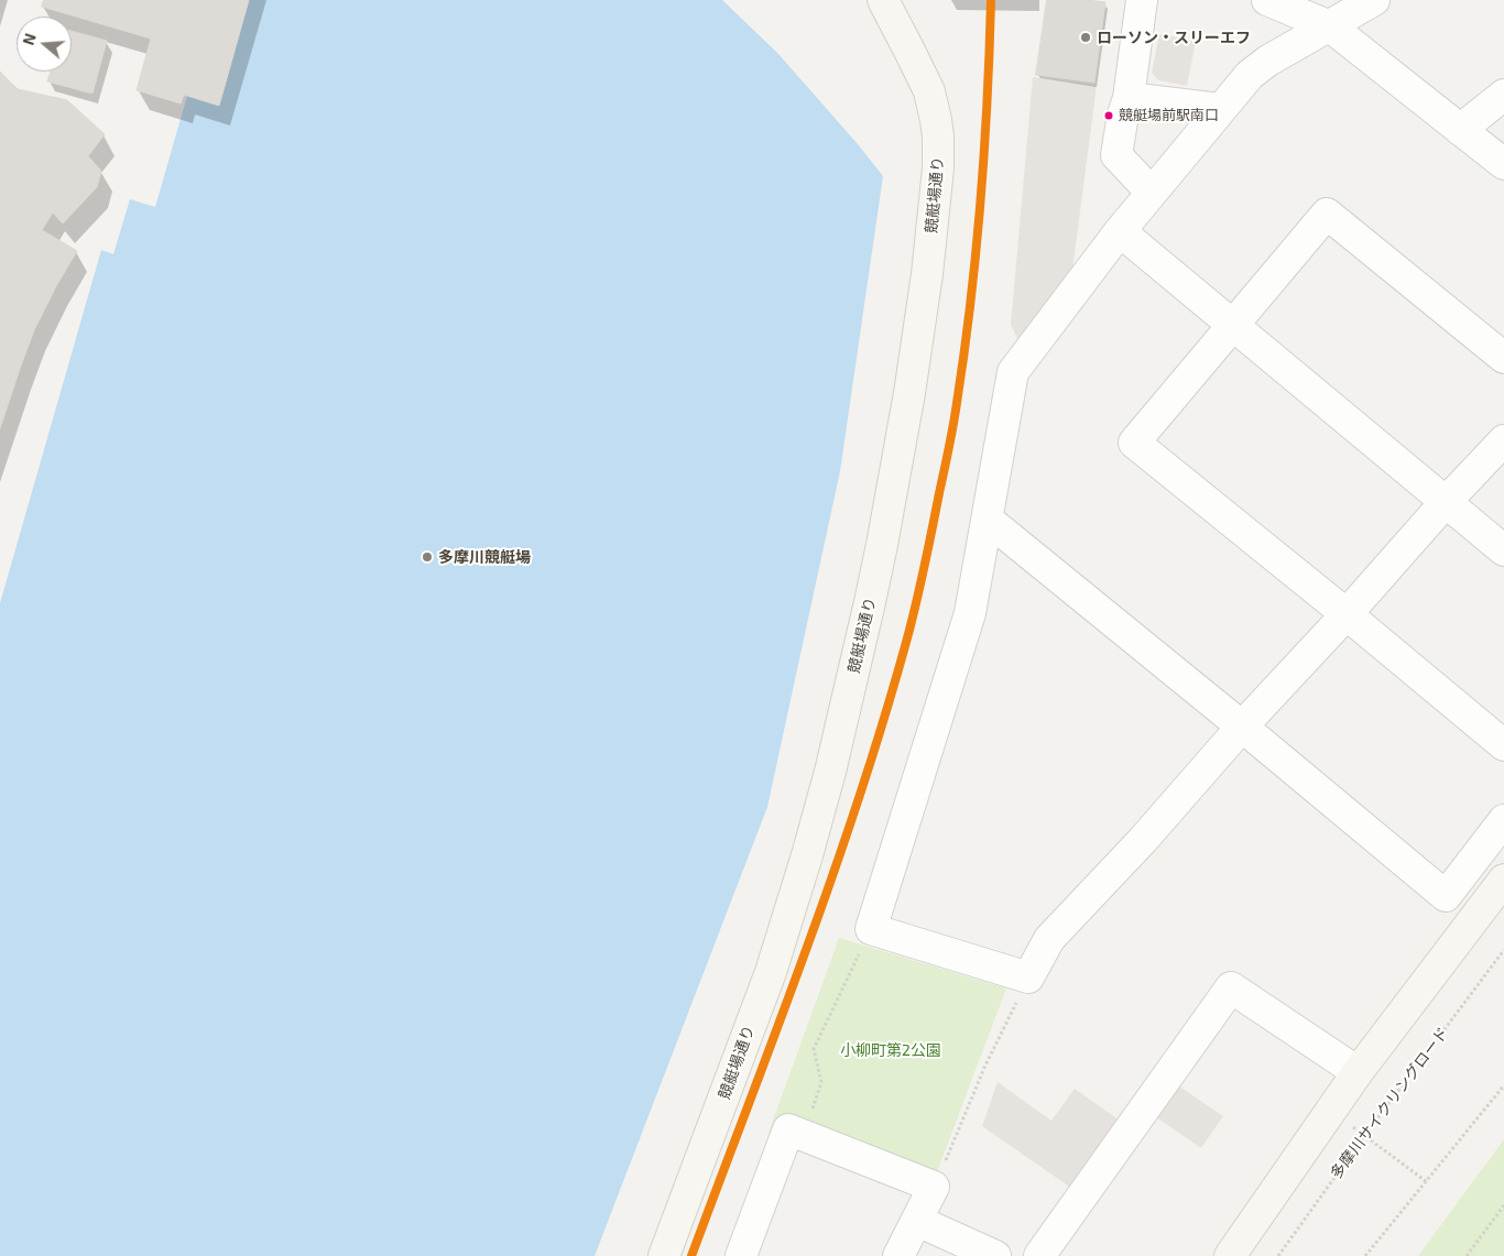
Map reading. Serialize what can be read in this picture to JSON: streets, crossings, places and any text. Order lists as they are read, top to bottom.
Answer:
{
  "streets": {
    "street": ["競艇場通り"],
    "path": ["多摩川サイクリングロード"]
  },
  "parks": ["小柳町第2公園"],
  "places": ["ローソン・スリーエフ", "競艇場前駅南口", "多摩川競艇場"],
  "north": "left"
}
